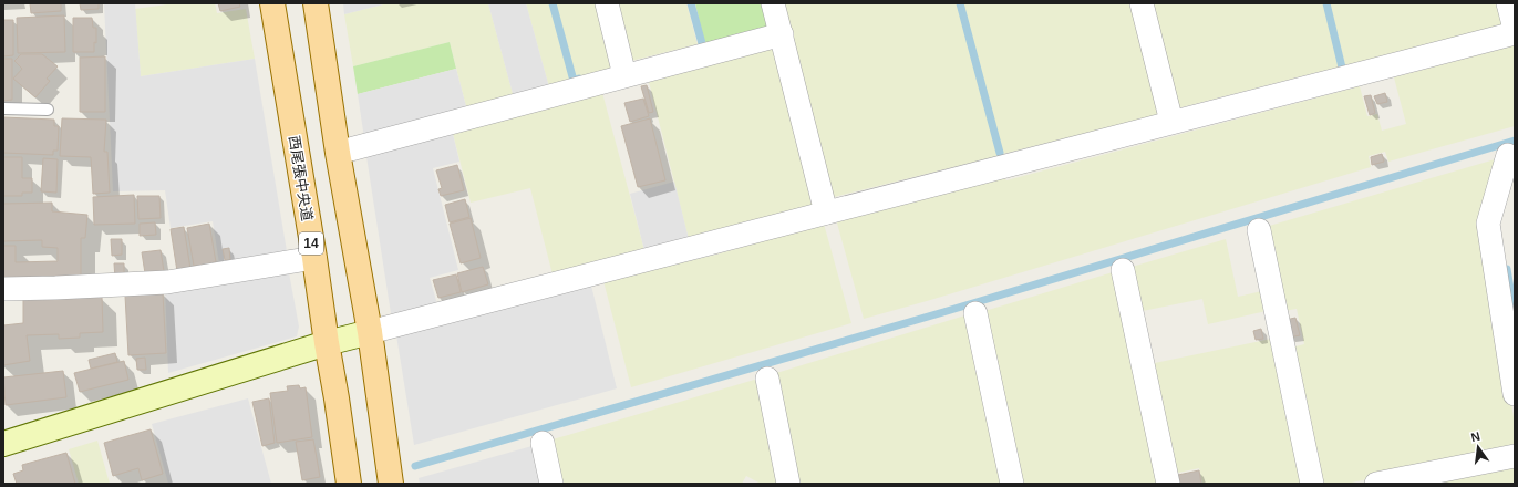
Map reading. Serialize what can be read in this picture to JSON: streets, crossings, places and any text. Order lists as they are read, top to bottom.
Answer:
{
  "streets": {
    "main road": ["西尾張中央道", "14"]
  },
  "north": "top"
}
